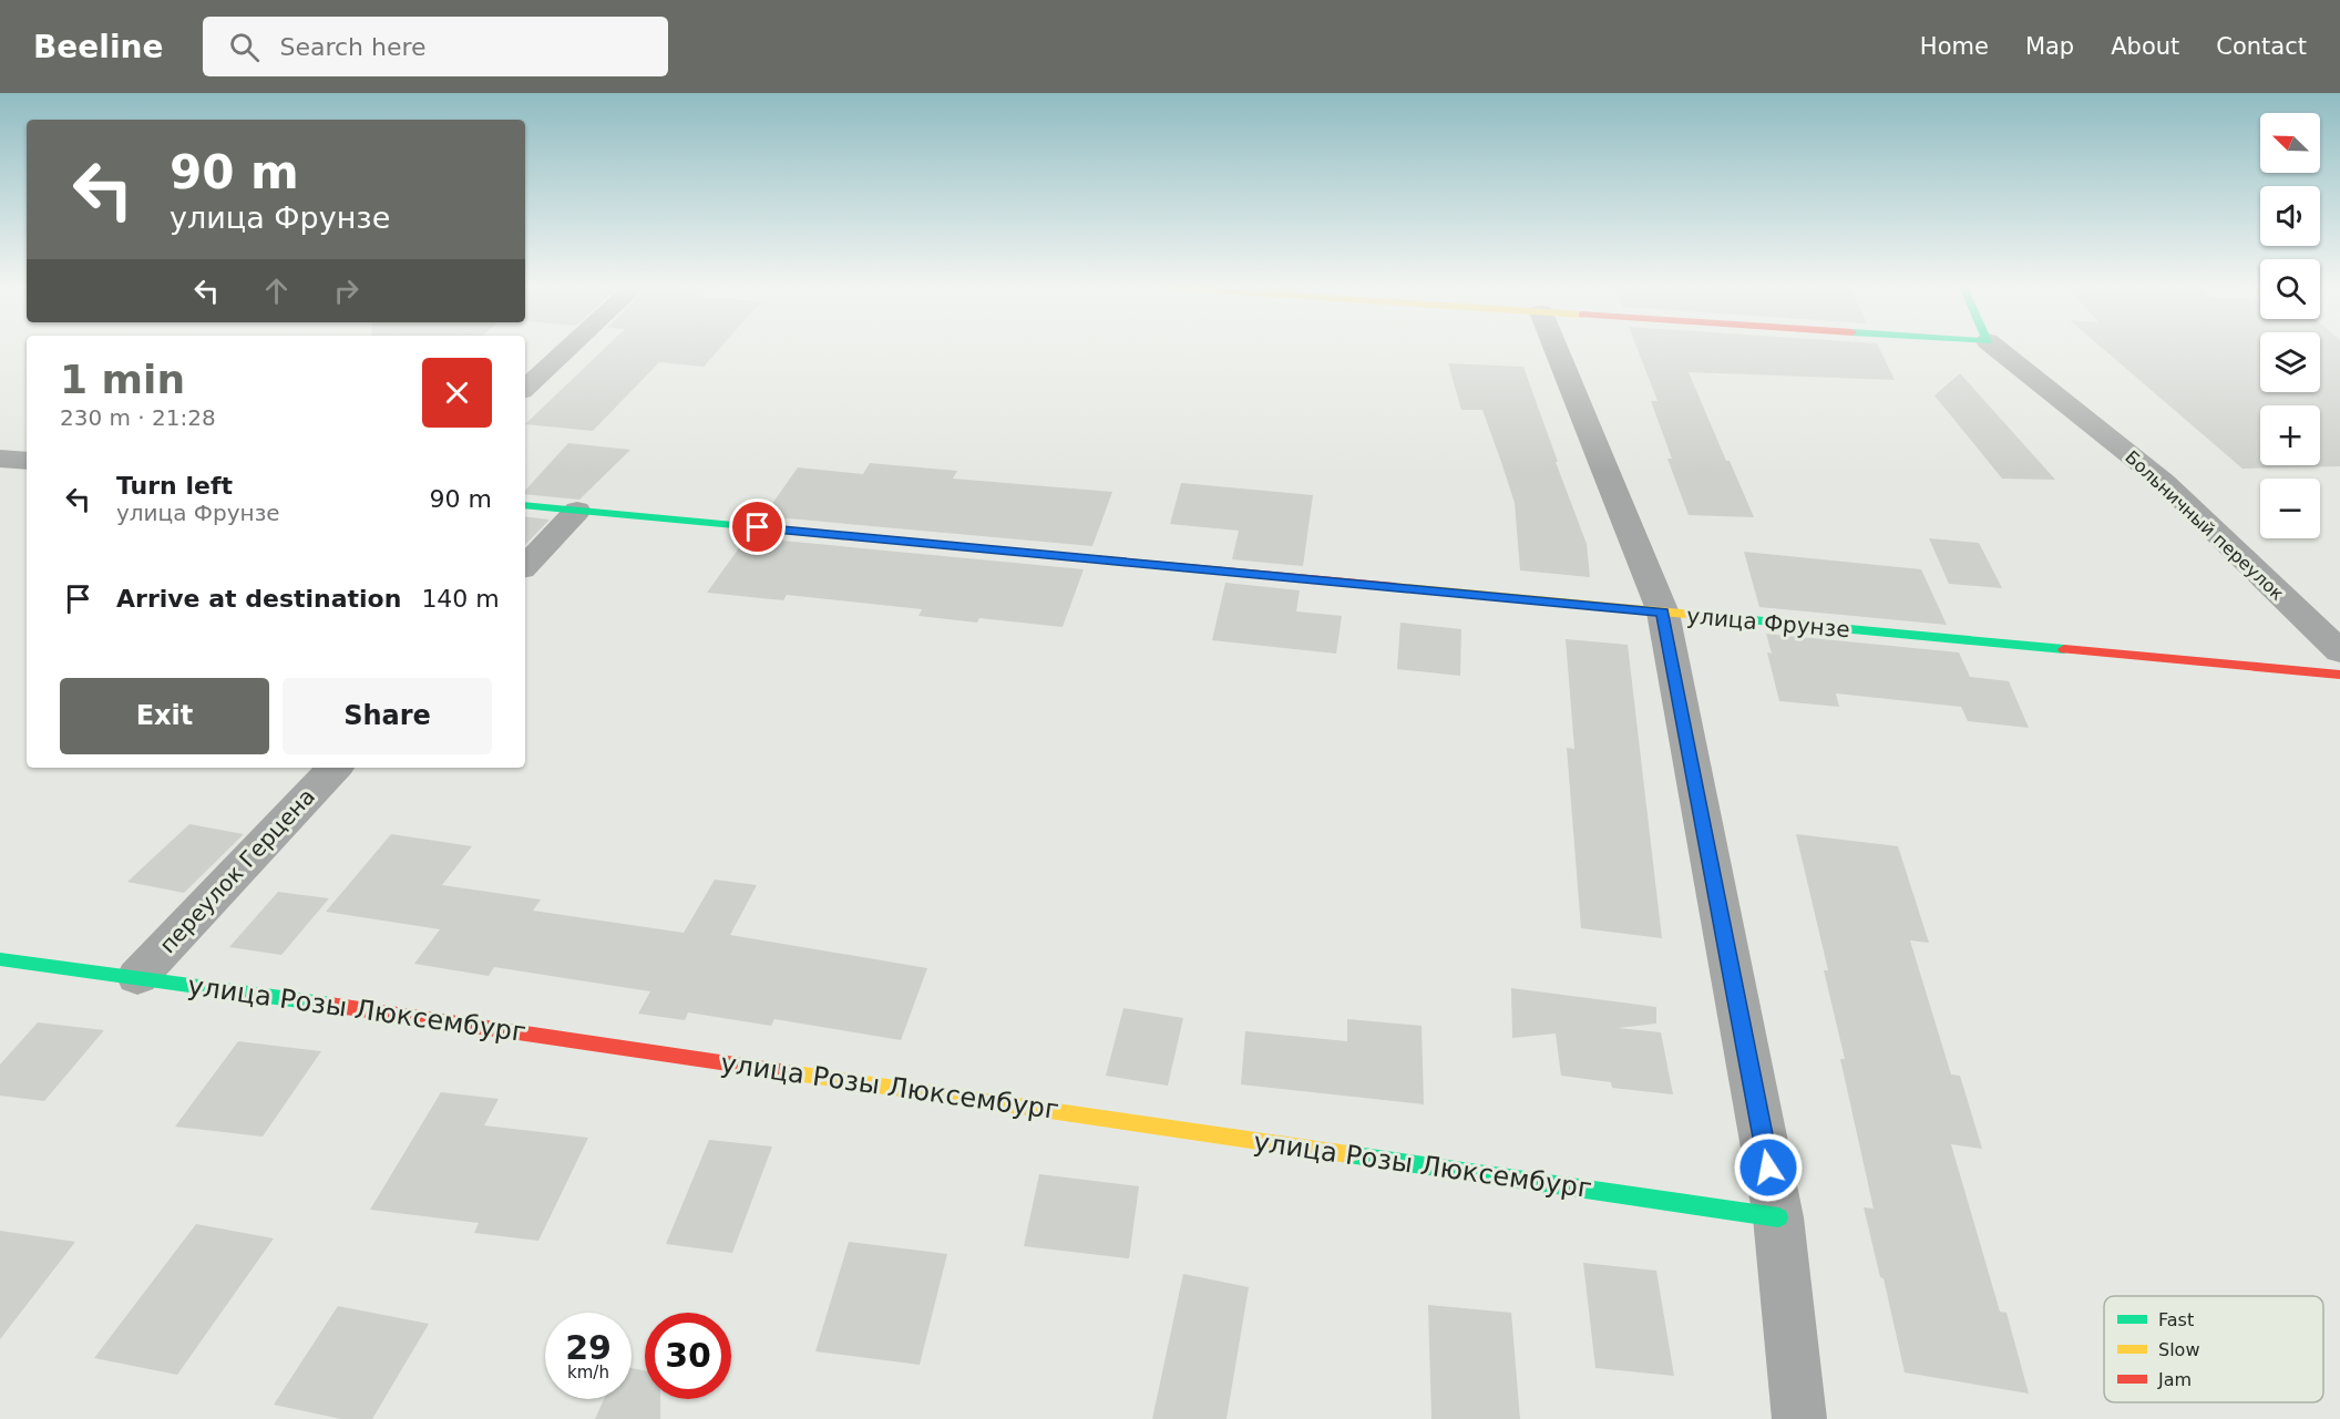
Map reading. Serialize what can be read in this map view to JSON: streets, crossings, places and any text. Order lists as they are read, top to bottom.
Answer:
{
  "streets": {
    "street": [
      "Больничный переулок",
      "улица Фрунзе",
      "переулок Герцена",
      "улица Розы Люксембург"
    ]
  },
  "crossings": [
    ["переулок Герцена", "улица Розы Люксембург"]
  ],
  "legend": ["Fast", "Slow", "Jam"],
  "north": "top left",
  "page": {
    "header": "Beeline",
    "search": "Search here",
    "nav": [
      "Home",
      "Map",
      "About",
      "Contact"
    ],
    "map_buttons": ["+", "−"],
    "turn": ["90 m", "улица Фрунзе"],
    "heading": ["1 min", "230 m · 21:28"],
    "list": [
      {
        "name": "Turn left",
        "note": "улица Фрунзе",
        "value": "90 m"
      },
      {
        "name": "Arrive at destination",
        "value": "140 m"
      }
    ],
    "buttons": ["Exit", "Share"],
    "speed": "29 km/h",
    "limit": "30"
  }
}
